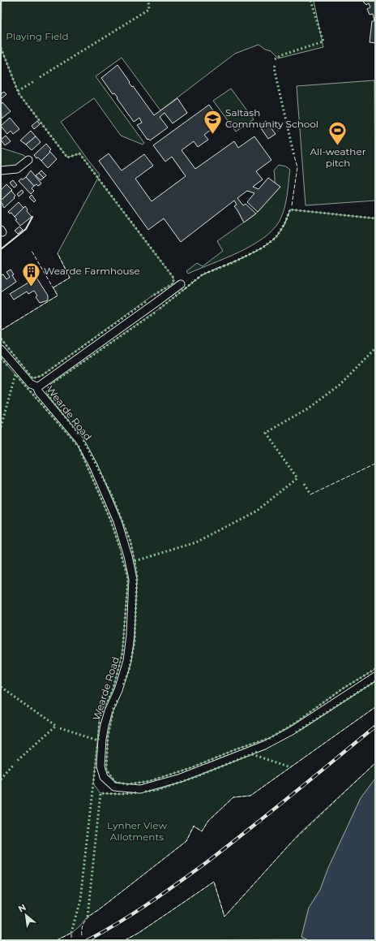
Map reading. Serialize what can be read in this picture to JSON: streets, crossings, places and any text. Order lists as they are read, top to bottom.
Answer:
{
  "streets": {
    "street": ["Wearde Road"]
  },
  "parks": ["Playing Field", "Lynher View Allotments"],
  "places": {
    "school or university": ["Saltash Community School"],
    "sports": ["All-weather pitch"],
    "building": ["Wearde Farmhouse"]
  },
  "north": "top left"
}
